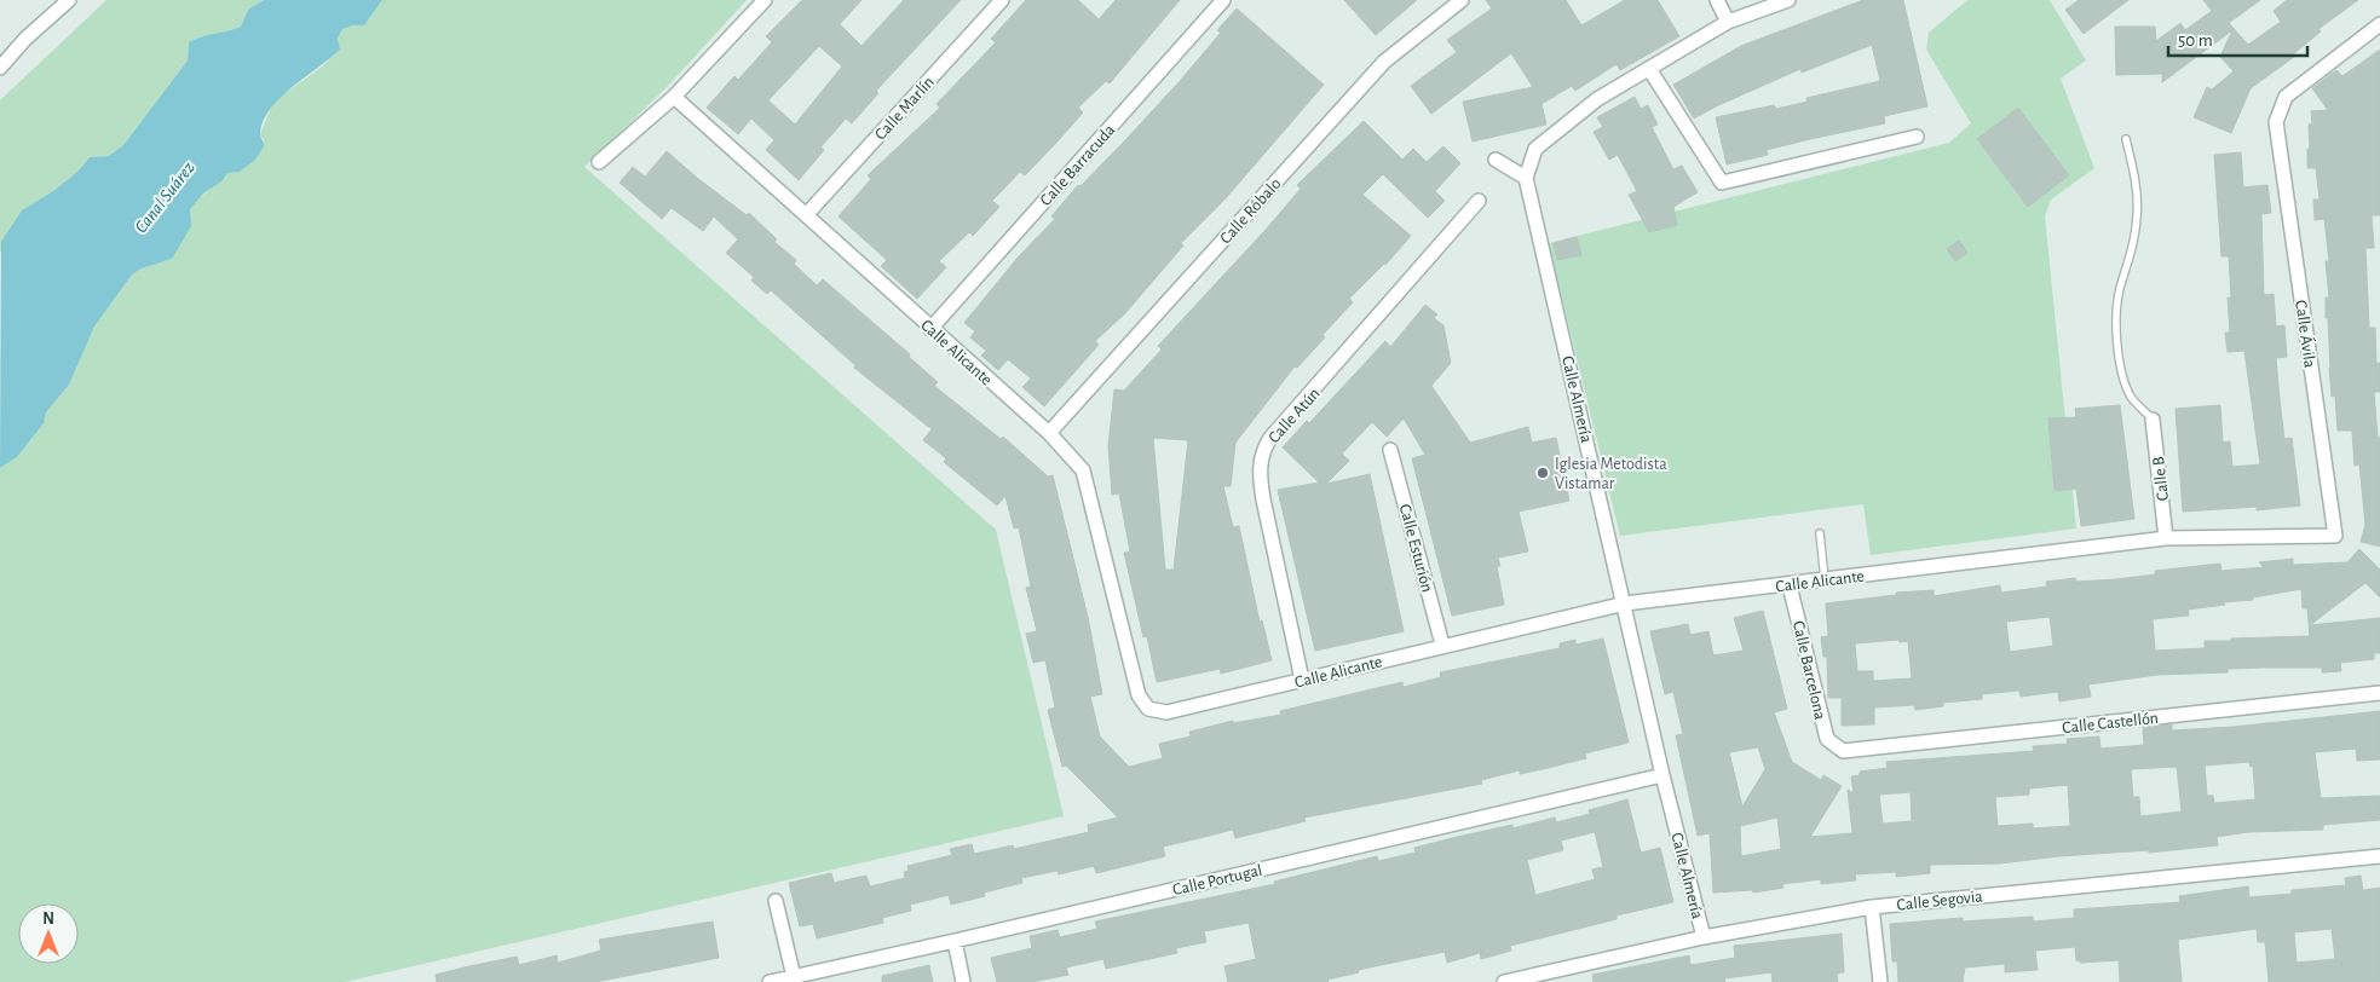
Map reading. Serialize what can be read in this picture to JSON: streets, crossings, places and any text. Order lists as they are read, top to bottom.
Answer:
{
  "streets": {
    "street": [
      "Calle Marlín",
      "Calle Barracuda",
      "Calle Róbalo",
      "Calle Ávila",
      "Calle Alicante",
      "Calle Almería",
      "Calle Atún",
      "Calle B",
      "Calle Esturión",
      "Calle Barcelona",
      "Calle Castellón",
      "Calle Portugal",
      "Calle Segovia"
    ]
  },
  "crossings": [
    ["Calle Marlín", "Calle Alicante"],
    ["Calle Barracuda", "Calle Alicante"],
    ["Calle Róbalo", "Calle Alicante"],
    ["Calle Ávila", "Calle Alicante"],
    ["Calle Alicante", "Calle Almería"],
    ["Calle Alicante", "Calle Atún"],
    ["Calle Alicante", "Calle B"],
    ["Calle Alicante", "Calle Esturión"],
    ["Calle Alicante", "Calle Barcelona"],
    ["Calle Almería", "Calle Portugal"],
    ["Calle Almería", "Calle Segovia"],
    ["Calle Barcelona", "Calle Castellón"]
  ],
  "water": ["Canal Suárez"],
  "places": ["Iglesia Metodista Vistamar"],
  "scale_bar": "50 m",
  "north": "top"
}
